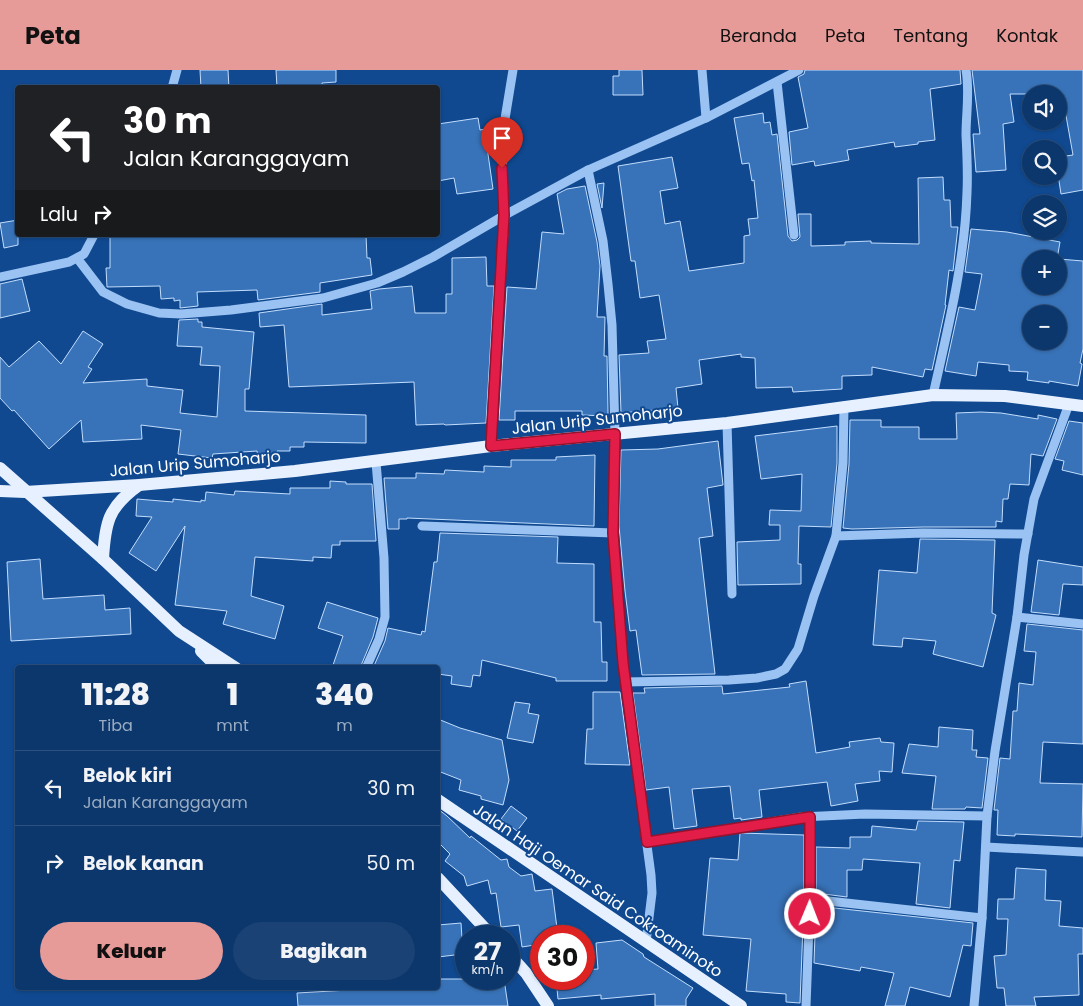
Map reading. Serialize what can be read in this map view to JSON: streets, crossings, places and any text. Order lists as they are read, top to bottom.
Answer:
{
  "streets": {
    "main road": ["Jalan Urip Sumoharjo", "Jalan Haji Oemar Said Cokroaminoto"]
  },
  "page": {
    "header": "Peta",
    "nav": [
      "Beranda",
      "Peta",
      "Tentang",
      "Kontak"
    ],
    "map_buttons": ["+", "−"],
    "turn": ["30 m", "Jalan Karanggayam"],
    "then": "Lalu",
    "eta": [
      "11:28",
      "Tiba",
      "1",
      "mnt",
      "340",
      "m"
    ],
    "list": [
      {
        "name": "Belok kiri",
        "note": "Jalan Karanggayam",
        "value": "30 m"
      },
      {
        "name": "Belok kanan",
        "value": "50 m"
      }
    ],
    "buttons": ["Keluar", "Bagikan"],
    "speed": "27 km/h",
    "limit": "30"
  }
}
